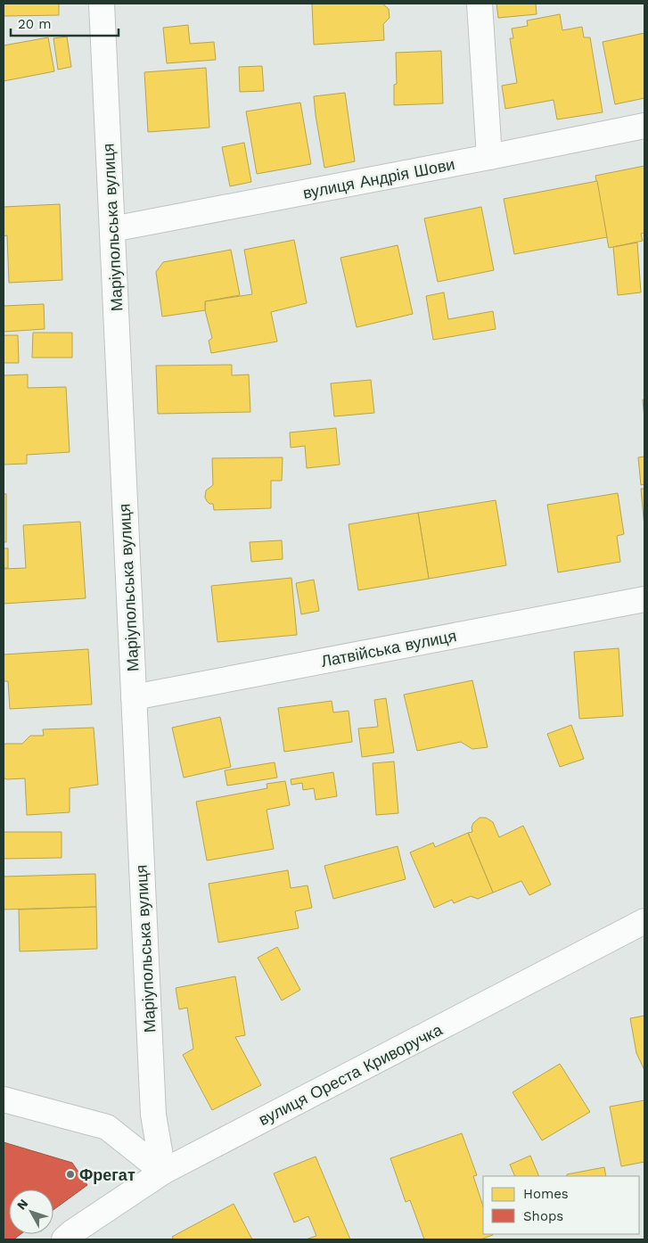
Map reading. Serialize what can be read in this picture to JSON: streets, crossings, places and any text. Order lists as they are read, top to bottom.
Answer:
{
  "streets": {
    "street": [
      "вулиця Андрія Шови",
      "Маріупольська вулиця",
      "Латвійська вулиця",
      "вулиця Ореста Криворучка"
    ]
  },
  "crossings": [
    ["вулиця Андрія Шови", "Маріупольська вулиця"],
    ["Маріупольська вулиця", "Латвійська вулиця"],
    ["Маріупольська вулиця", "вулиця Ореста Криворучка"]
  ],
  "places": ["Фрегат"],
  "legend": ["Homes", "Shops"],
  "scale_bar": "20 m",
  "north": "top left"
}
